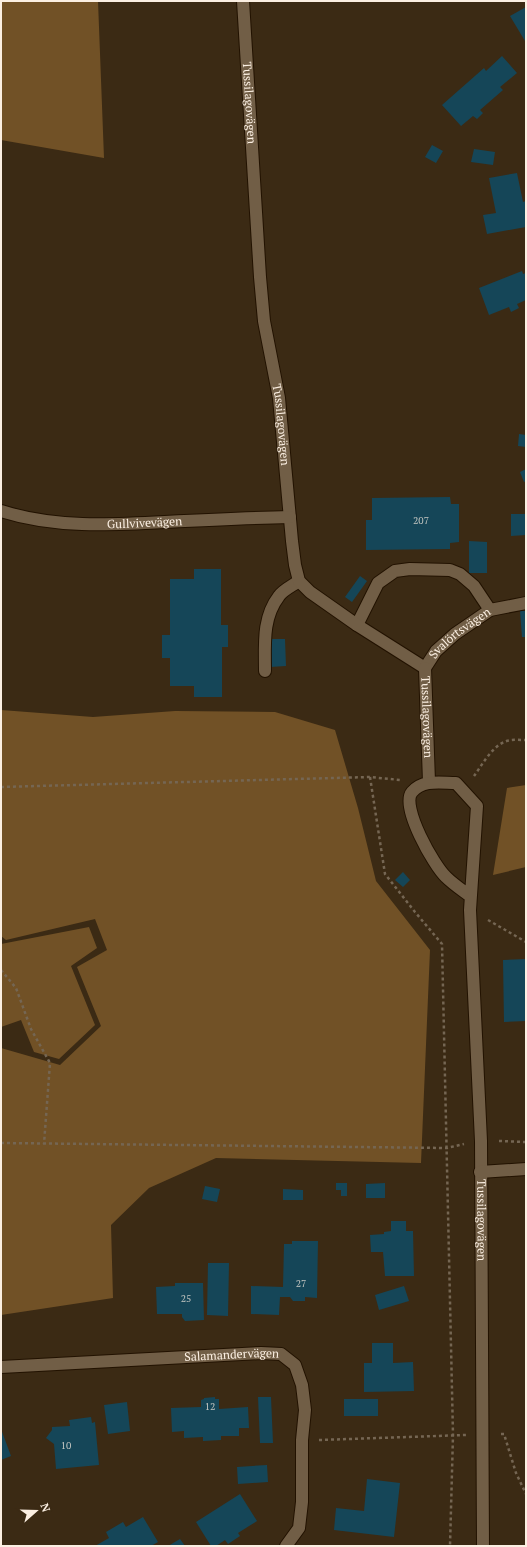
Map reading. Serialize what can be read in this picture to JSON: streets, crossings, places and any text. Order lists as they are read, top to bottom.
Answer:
{
  "streets": {
    "street": [
      "Tussilagovägen",
      "Gullvivevägen",
      "Svalörtsvägen",
      "Salamandervägen"
    ]
  },
  "crossings": [
    ["Tussilagovägen", "Gullvivevägen"],
    ["Tussilagovägen", "Svalörtsvägen"]
  ],
  "house_numbers": [
    "207",
    "27",
    "25",
    "12",
    "10"
  ],
  "north": "right"
}
